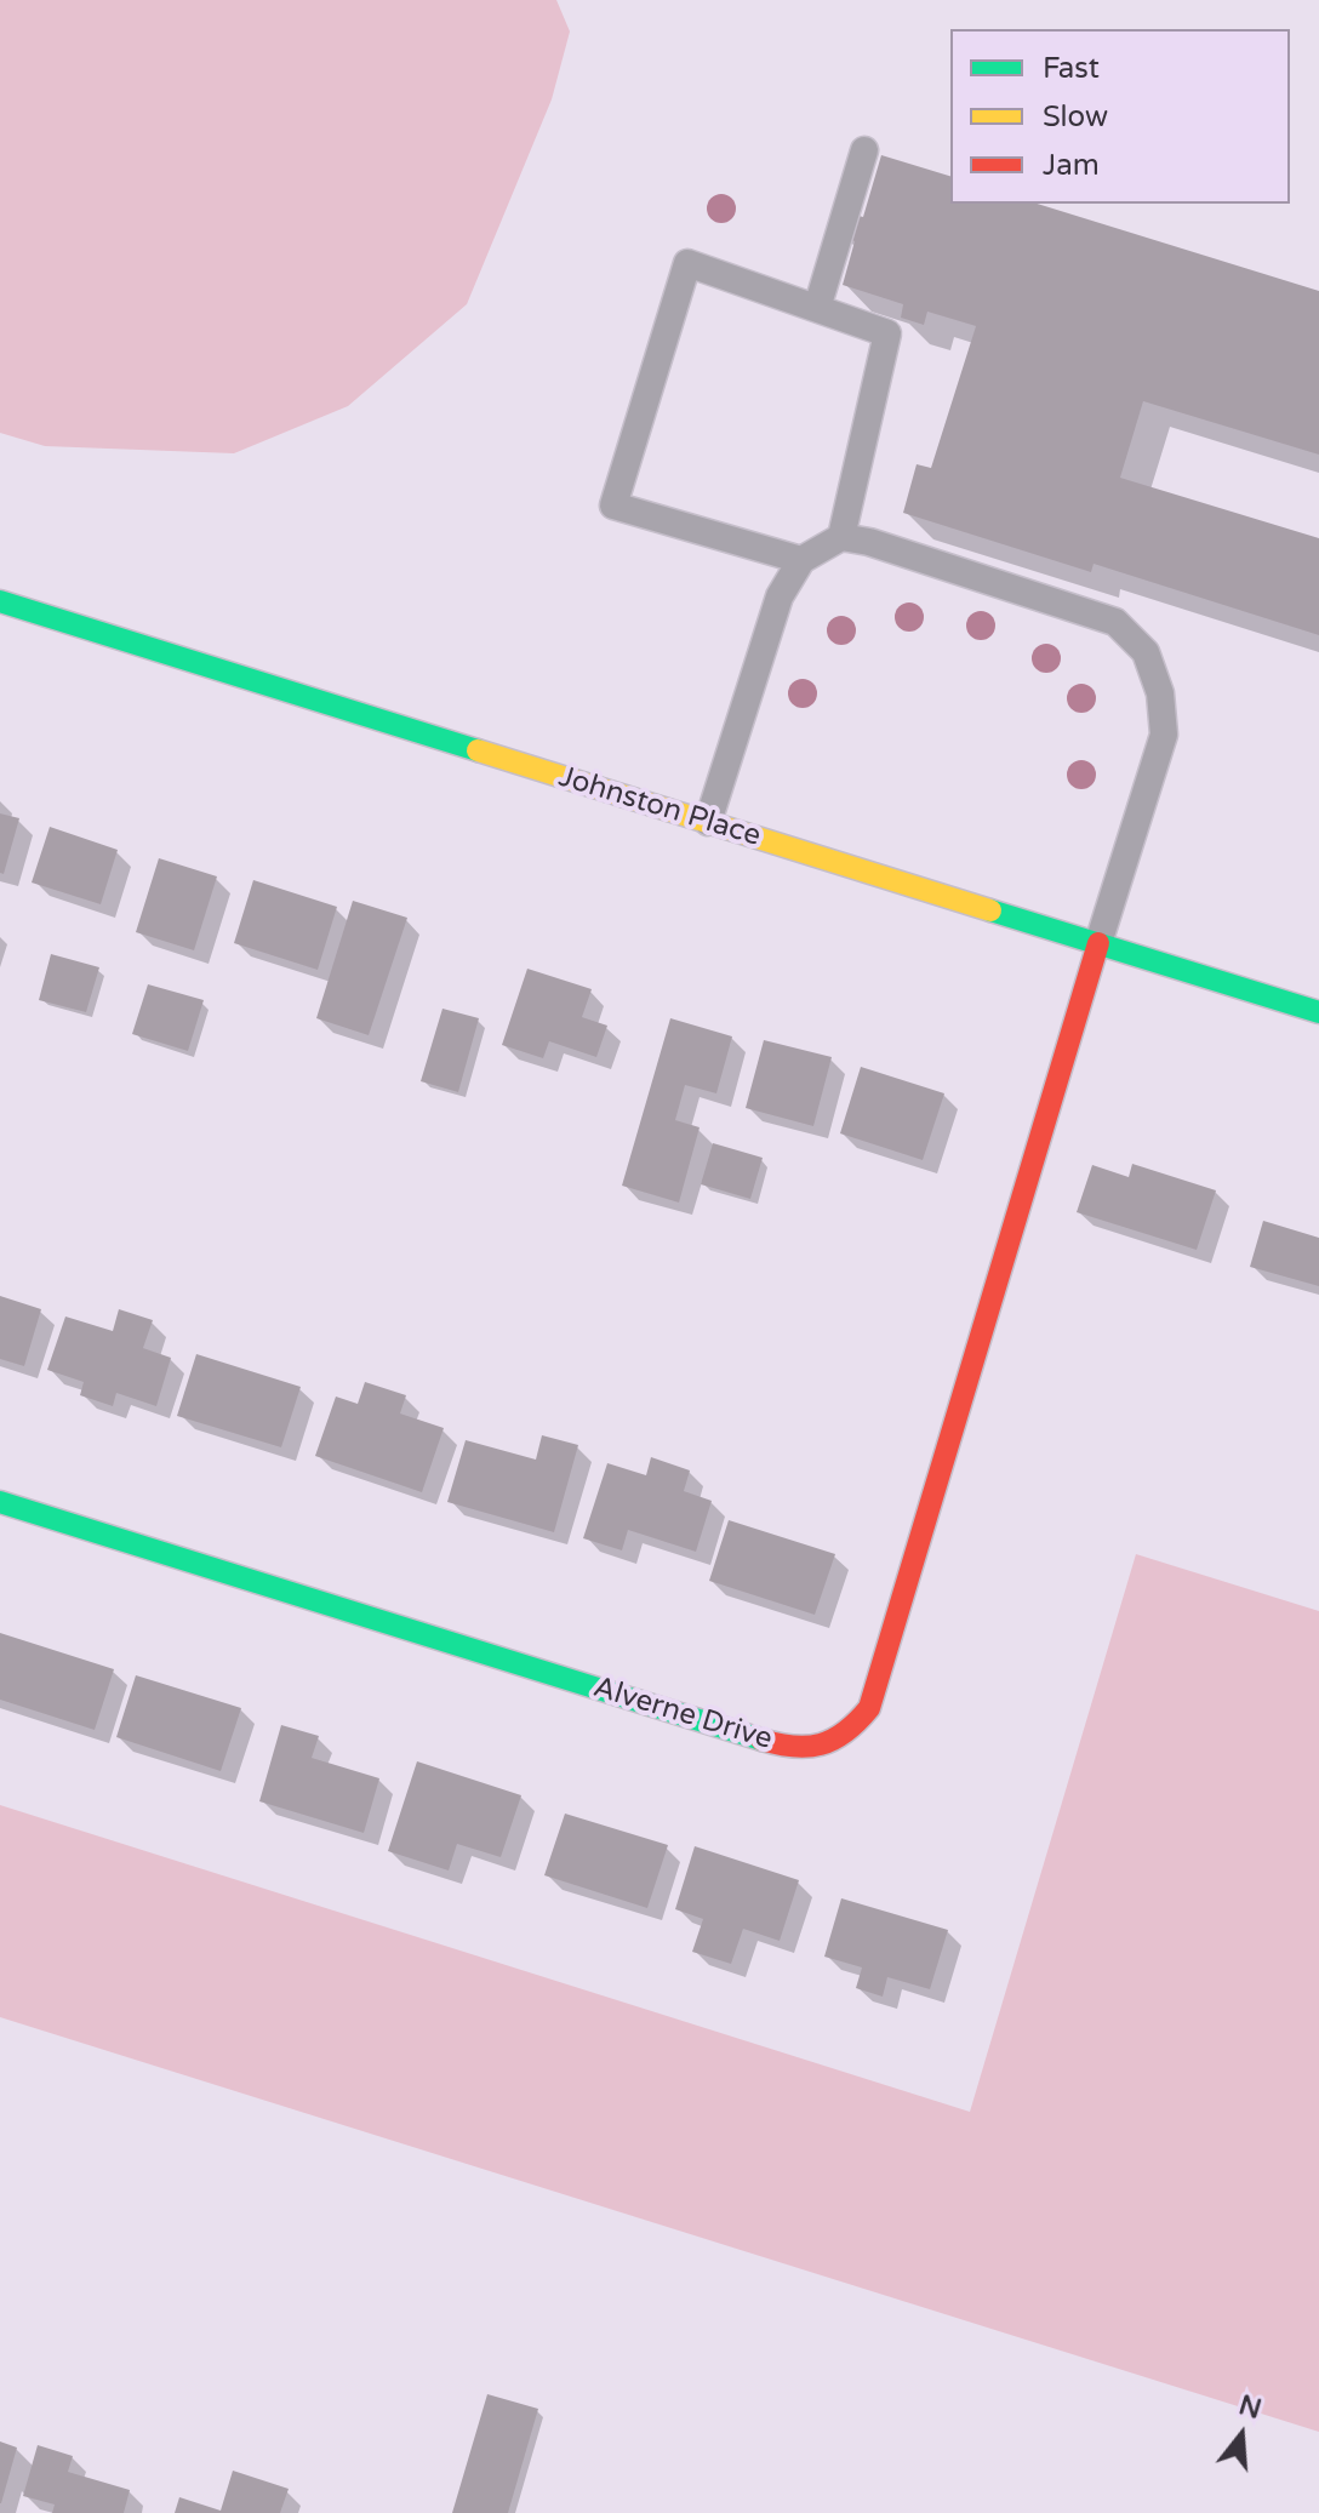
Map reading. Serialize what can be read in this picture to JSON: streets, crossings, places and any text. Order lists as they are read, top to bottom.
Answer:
{
  "streets": {
    "street": ["Johnston Place", "Alverne Drive"]
  },
  "crossings": [
    ["Johnston Place", "Alverne Drive"]
  ],
  "legend": ["Fast", "Slow", "Jam"],
  "north": "top"
}
